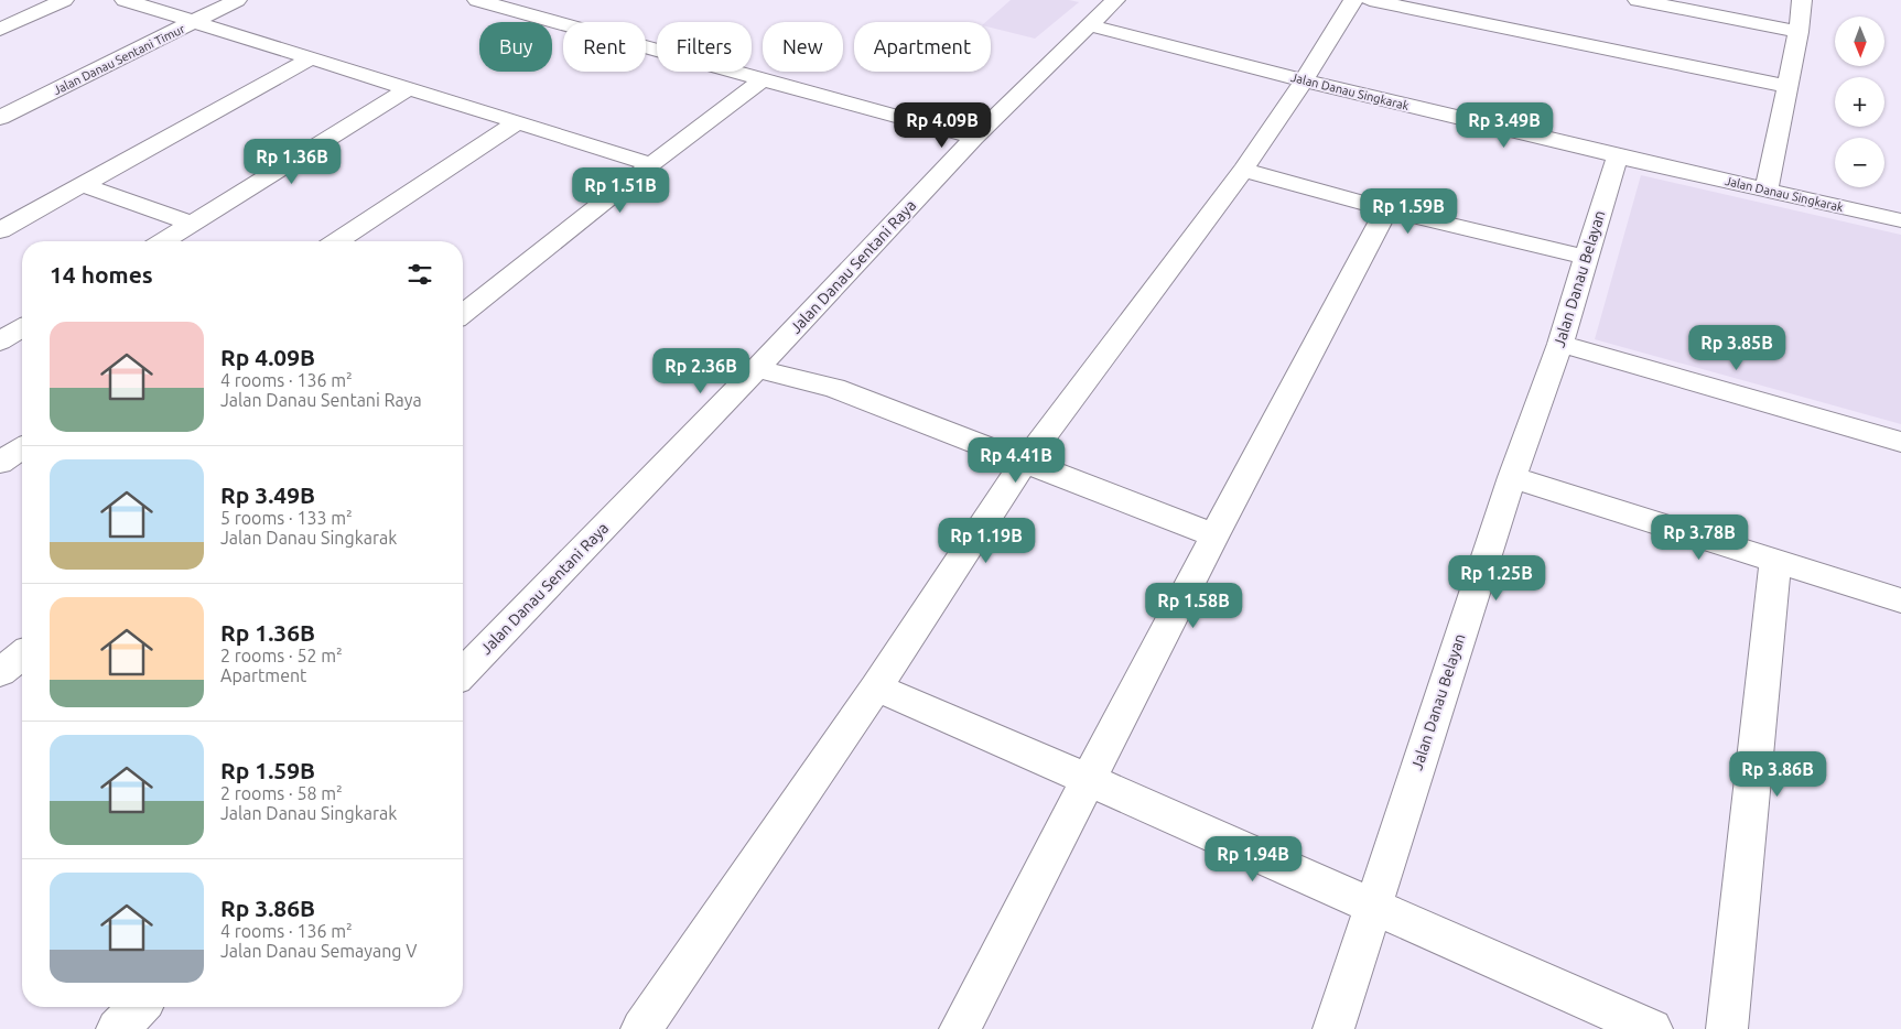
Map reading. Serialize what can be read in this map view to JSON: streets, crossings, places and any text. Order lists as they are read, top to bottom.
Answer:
{
  "streets": {
    "street": [
      "Jalan Danau Sentani Timur",
      "Jalan Danau Singkarak",
      "Jalan Danau Sentani Raya",
      "Jalan Danau Belayan"
    ]
  },
  "crossings": [
    ["Jalan Danau Singkarak", "Jalan Danau Sentani Raya"],
    ["Jalan Danau Singkarak", "Jalan Danau Belayan"]
  ],
  "north": "bottom",
  "page": {
    "map_buttons": ["+", "−"],
    "chip": [
      "Buy",
      "Rent",
      "Filters",
      "New",
      "Apartment"
    ],
    "price": [
      "Rp 4.09B",
      "Rp 3.49B",
      "Rp 1.36B",
      "Rp 1.51B",
      "Rp 1.59B",
      "Rp 3.85B",
      "Rp 2.36B",
      "Rp 4.41B",
      "Rp 3.78B",
      "Rp 1.19B",
      "Rp 1.25B",
      "Rp 1.58B",
      "Rp 3.86B",
      "Rp 1.94B"
    ],
    "heading": "14 homes",
    "list": [
      {
        "name": "Rp 4.09B",
        "note": "4 rooms · 136 m² · Jalan Danau Sentani Raya"
      },
      {
        "name": "Rp 3.49B",
        "note": "5 rooms · 133 m² · Jalan Danau Singkarak"
      },
      {
        "name": "Rp 1.36B",
        "note": "2 rooms · 52 m² · Apartment"
      },
      {
        "name": "Rp 1.59B",
        "note": "2 rooms · 58 m² · Jalan Danau Singkarak"
      },
      {
        "name": "Rp 3.86B",
        "note": "4 rooms · 136 m² · Jalan Danau Semayang V"
      }
    ]
  }
}
